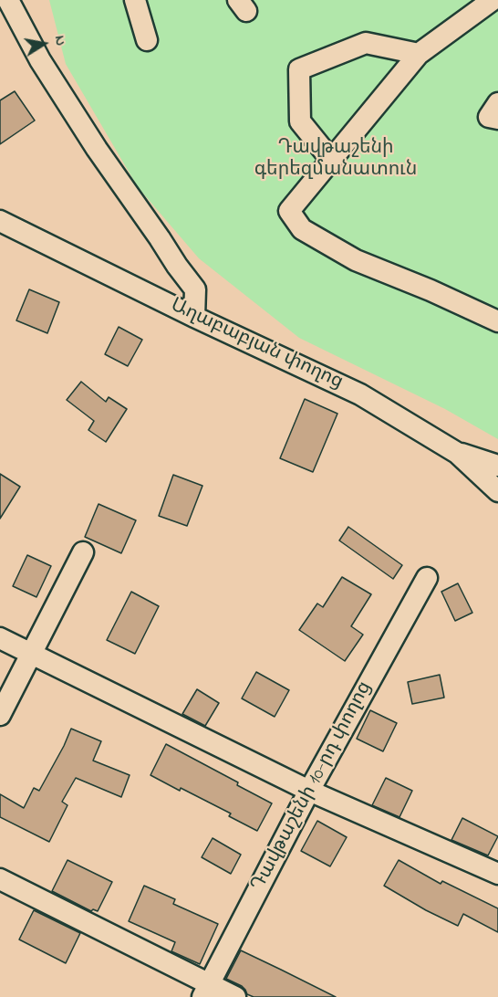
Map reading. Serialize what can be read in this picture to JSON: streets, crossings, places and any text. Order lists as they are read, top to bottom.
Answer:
{
  "streets": {
    "street": ["Աղաբաբյան փողոց", "Դավթաշենի 10-րդ փողոց"]
  },
  "parks": ["Դավթաշենի գերեզմանատուն"],
  "north": "right"
}
